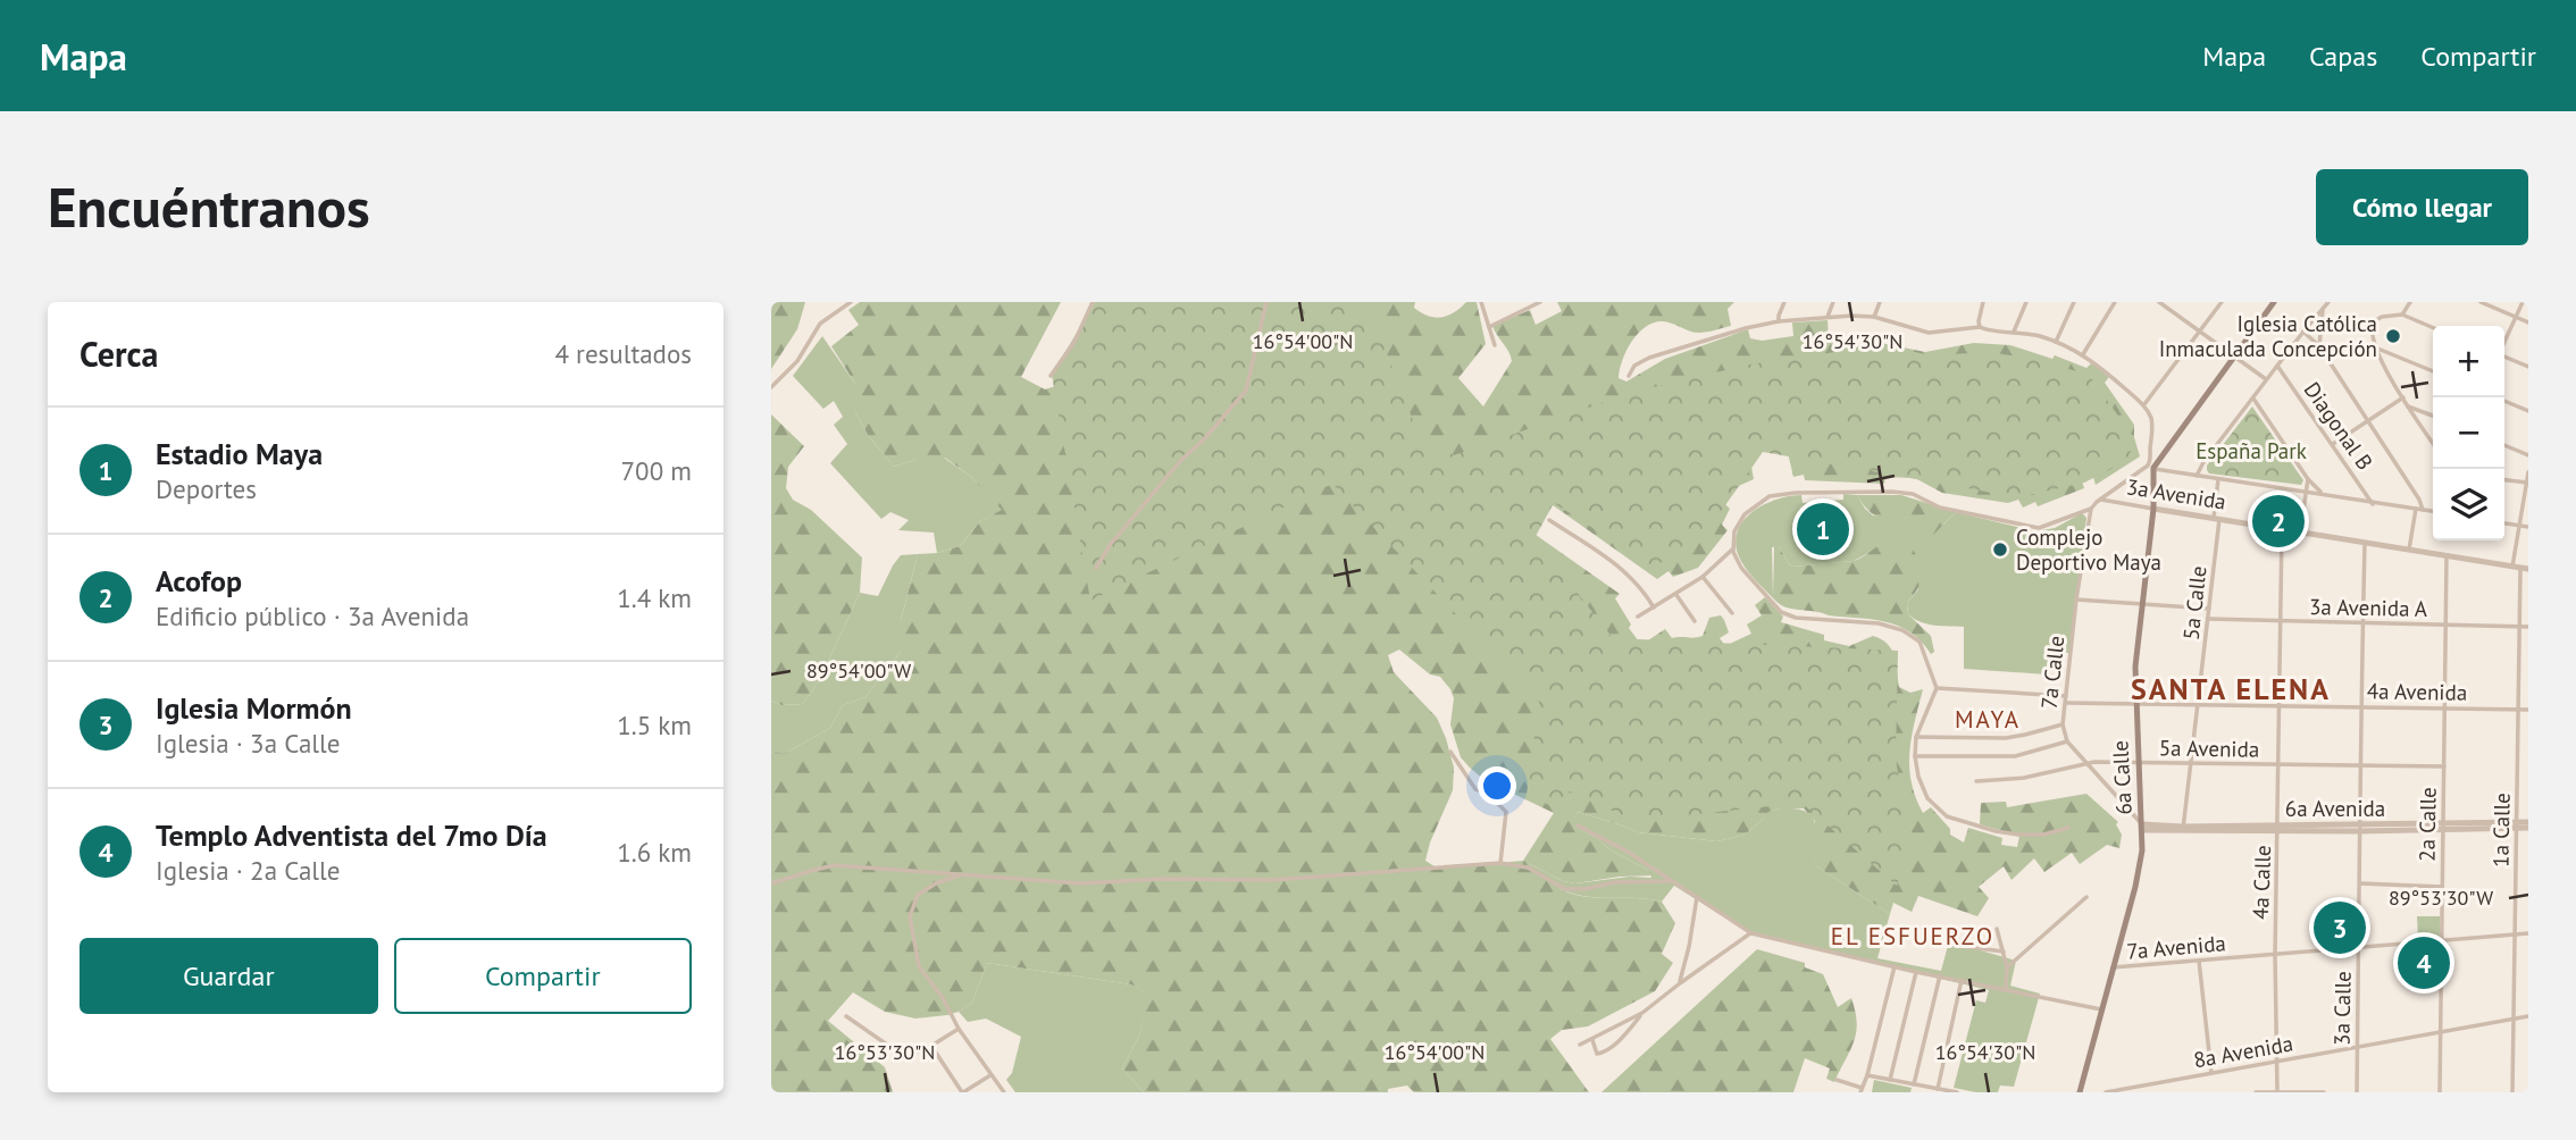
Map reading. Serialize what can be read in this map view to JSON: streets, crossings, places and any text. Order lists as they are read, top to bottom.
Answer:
{
  "streets": {
    "main road": ["6a Calle"],
    "street": [
      "Diagonal B",
      "3a Avenida",
      "5a Calle",
      "3a Avenida A",
      "7a Calle",
      "4a Avenida",
      "5a Avenida",
      "6a Avenida",
      "2a Calle",
      "1a Calle",
      "4a Calle",
      "7a Avenida",
      "3a Calle",
      "8a Avenida"
    ]
  },
  "crossings": [
    ["3a Avenida", "5a Calle"],
    ["3a Avenida", "6a Calle"],
    ["3a Avenida", "2a Calle"],
    ["3a Avenida", "1a Calle"],
    ["3a Avenida", "4a Calle"],
    ["3a Avenida", "3a Calle"],
    ["5a Calle", "3a Avenida A"],
    ["5a Calle", "4a Avenida"],
    ["5a Calle", "5a Avenida"],
    ["5a Calle", "6a Avenida"],
    ["3a Avenida A", "2a Calle"],
    ["3a Avenida A", "1a Calle"],
    ["3a Avenida A", "4a Calle"],
    ["3a Avenida A", "3a Calle"],
    ["7a Calle", "4a Avenida"],
    ["7a Calle", "5a Avenida"],
    ["7a Calle", "6a Calle"],
    ["7a Calle", "6a Avenida"],
    ["4a Avenida", "6a Calle"],
    ["4a Avenida", "2a Calle"],
    ["4a Avenida", "1a Calle"],
    ["4a Avenida", "4a Calle"],
    ["4a Avenida", "3a Calle"],
    ["5a Avenida", "6a Calle"],
    ["5a Avenida", "2a Calle"],
    ["5a Avenida", "4a Calle"],
    ["5a Avenida", "3a Calle"],
    ["6a Calle", "6a Avenida"],
    ["6a Calle", "7a Avenida"],
    ["6a Avenida", "2a Calle"],
    ["6a Avenida", "1a Calle"],
    ["6a Avenida", "4a Calle"],
    ["6a Avenida", "3a Calle"],
    ["2a Calle", "7a Avenida"],
    ["2a Calle", "8a Avenida"],
    ["1a Calle", "7a Avenida"],
    ["1a Calle", "8a Avenida"],
    ["4a Calle", "7a Avenida"],
    ["4a Calle", "8a Avenida"],
    ["7a Avenida", "3a Calle"],
    ["3a Calle", "8a Avenida"]
  ],
  "districts": ["SANTA ELENA", "MAYA", "EL ESFUERZO"],
  "parks": ["España Park"],
  "places": ["Iglesia Católica Inmaculada Concepción", "Complejo Deportivo Maya"],
  "page": {
    "header": "Mapa",
    "nav": ["Mapa", "Capas", "Compartir"],
    "buttons": [
      "Cómo llegar",
      ["Guardar", "Compartir"]
    ],
    "title": "Encuéntranos",
    "heading": ["Cerca", "4 resultados"],
    "map_buttons": ["+", "−"],
    "list": [
      {
        "mark": "1",
        "name": "Estadio Maya",
        "note": "Deportes",
        "value": "700 m"
      },
      {
        "mark": "2",
        "name": "Acofop",
        "note": "Edificio público · 3a Avenida",
        "value": "1.4 km"
      },
      {
        "mark": "3",
        "name": "Iglesia Mormón",
        "note": "Iglesia · 3a Calle",
        "value": "1.5 km"
      },
      {
        "mark": "4",
        "name": "Templo Adventista del 7mo Día",
        "note": "Iglesia · 2a Calle",
        "value": "1.6 km"
      }
    ],
    "pins": [
      "2",
      "1",
      "3",
      "4"
    ]
  },
  "coordinates": [
    "16°54'30\"N",
    "16°54'00\"N",
    "89°54'00\"W",
    "89°53'30\"W",
    "16°53'30\"N"
  ]
}
